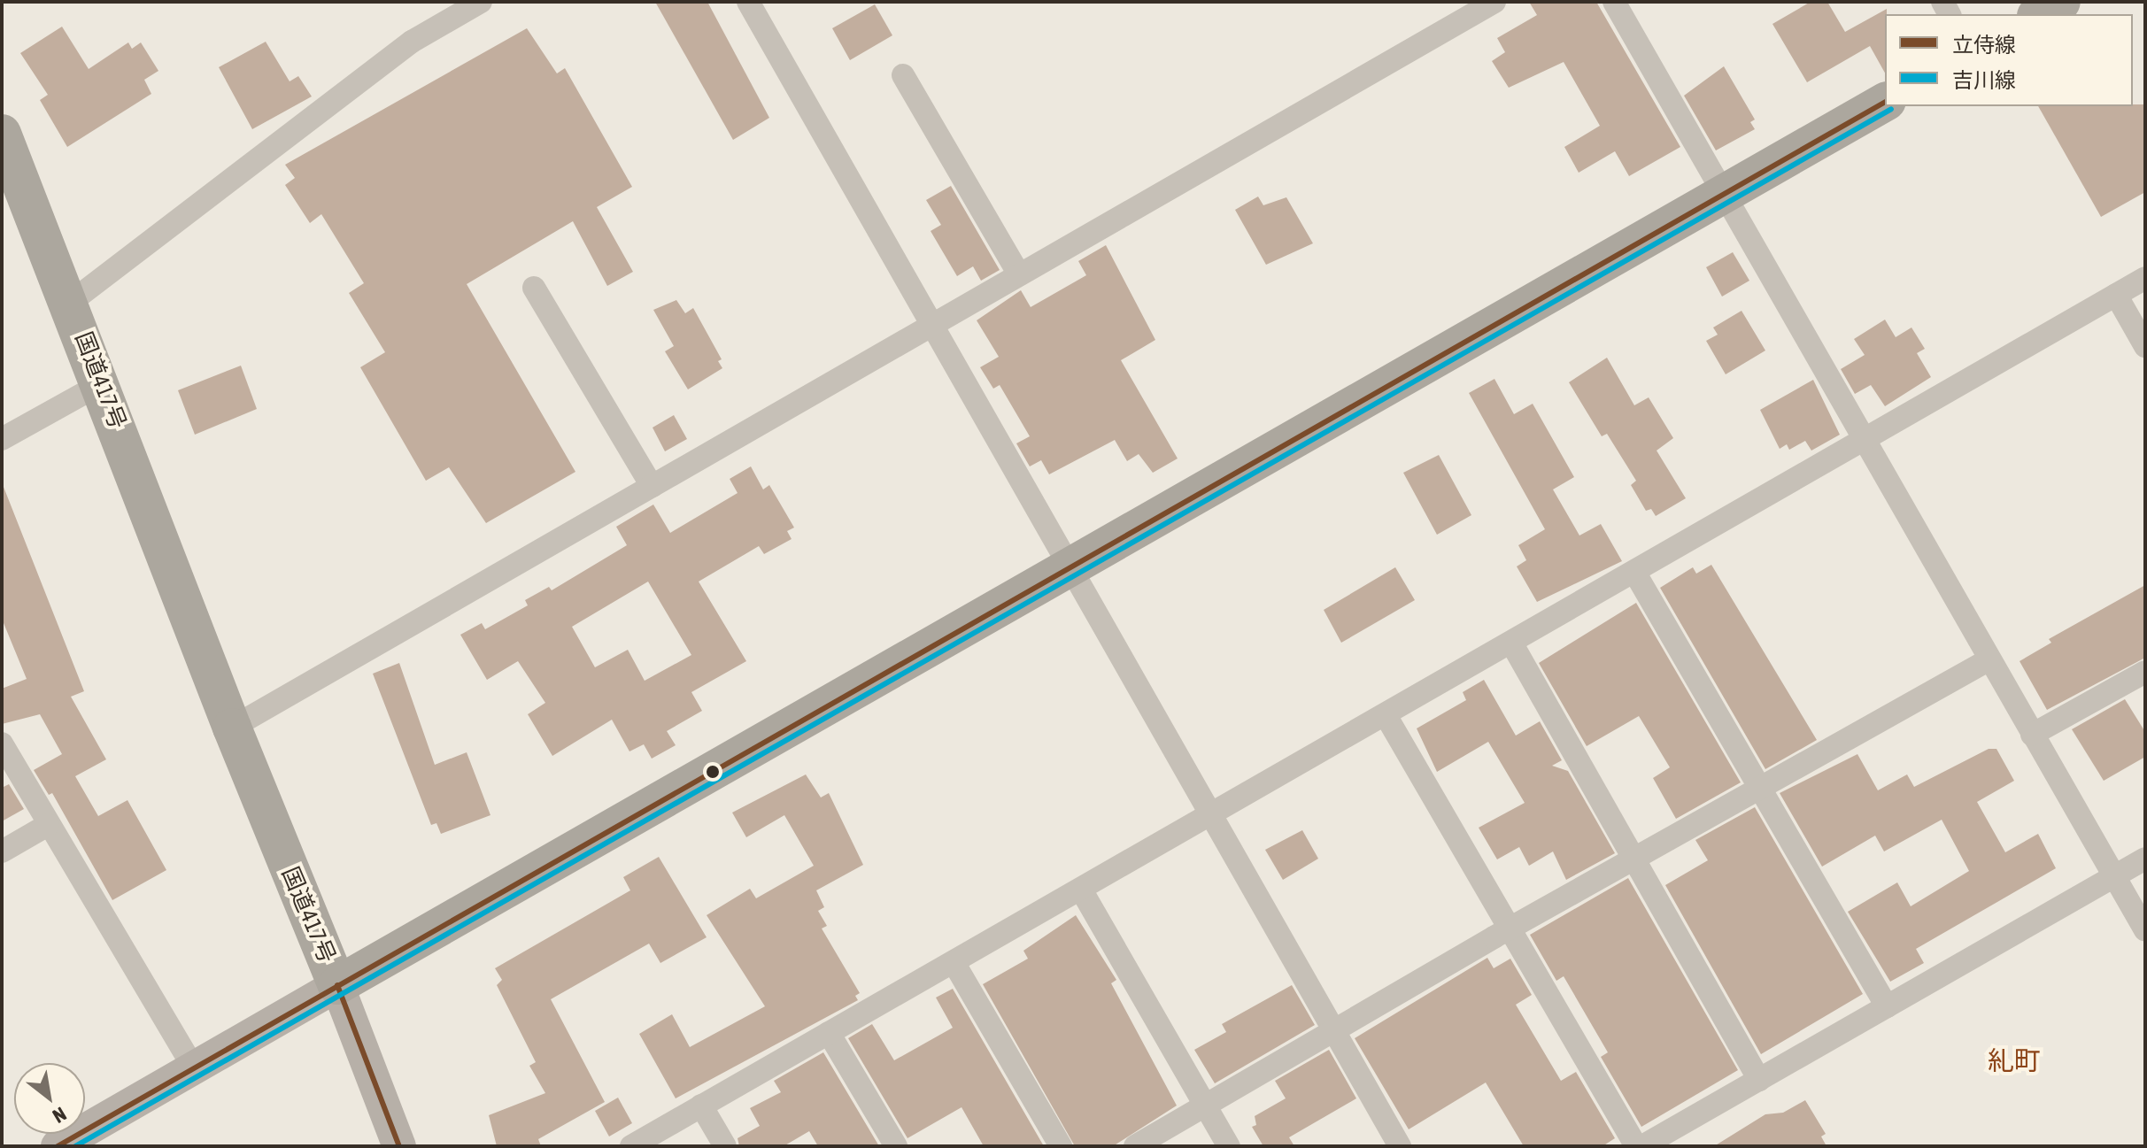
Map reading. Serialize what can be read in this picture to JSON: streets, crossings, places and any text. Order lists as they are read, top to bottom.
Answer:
{
  "streets": {
    "highway": ["国道417号"]
  },
  "districts": ["糺町"],
  "lines": ["transit line 立侍線", "transit line 吉川線"],
  "legend": ["立侍線", "吉川線"],
  "north": "bottom right"
}
